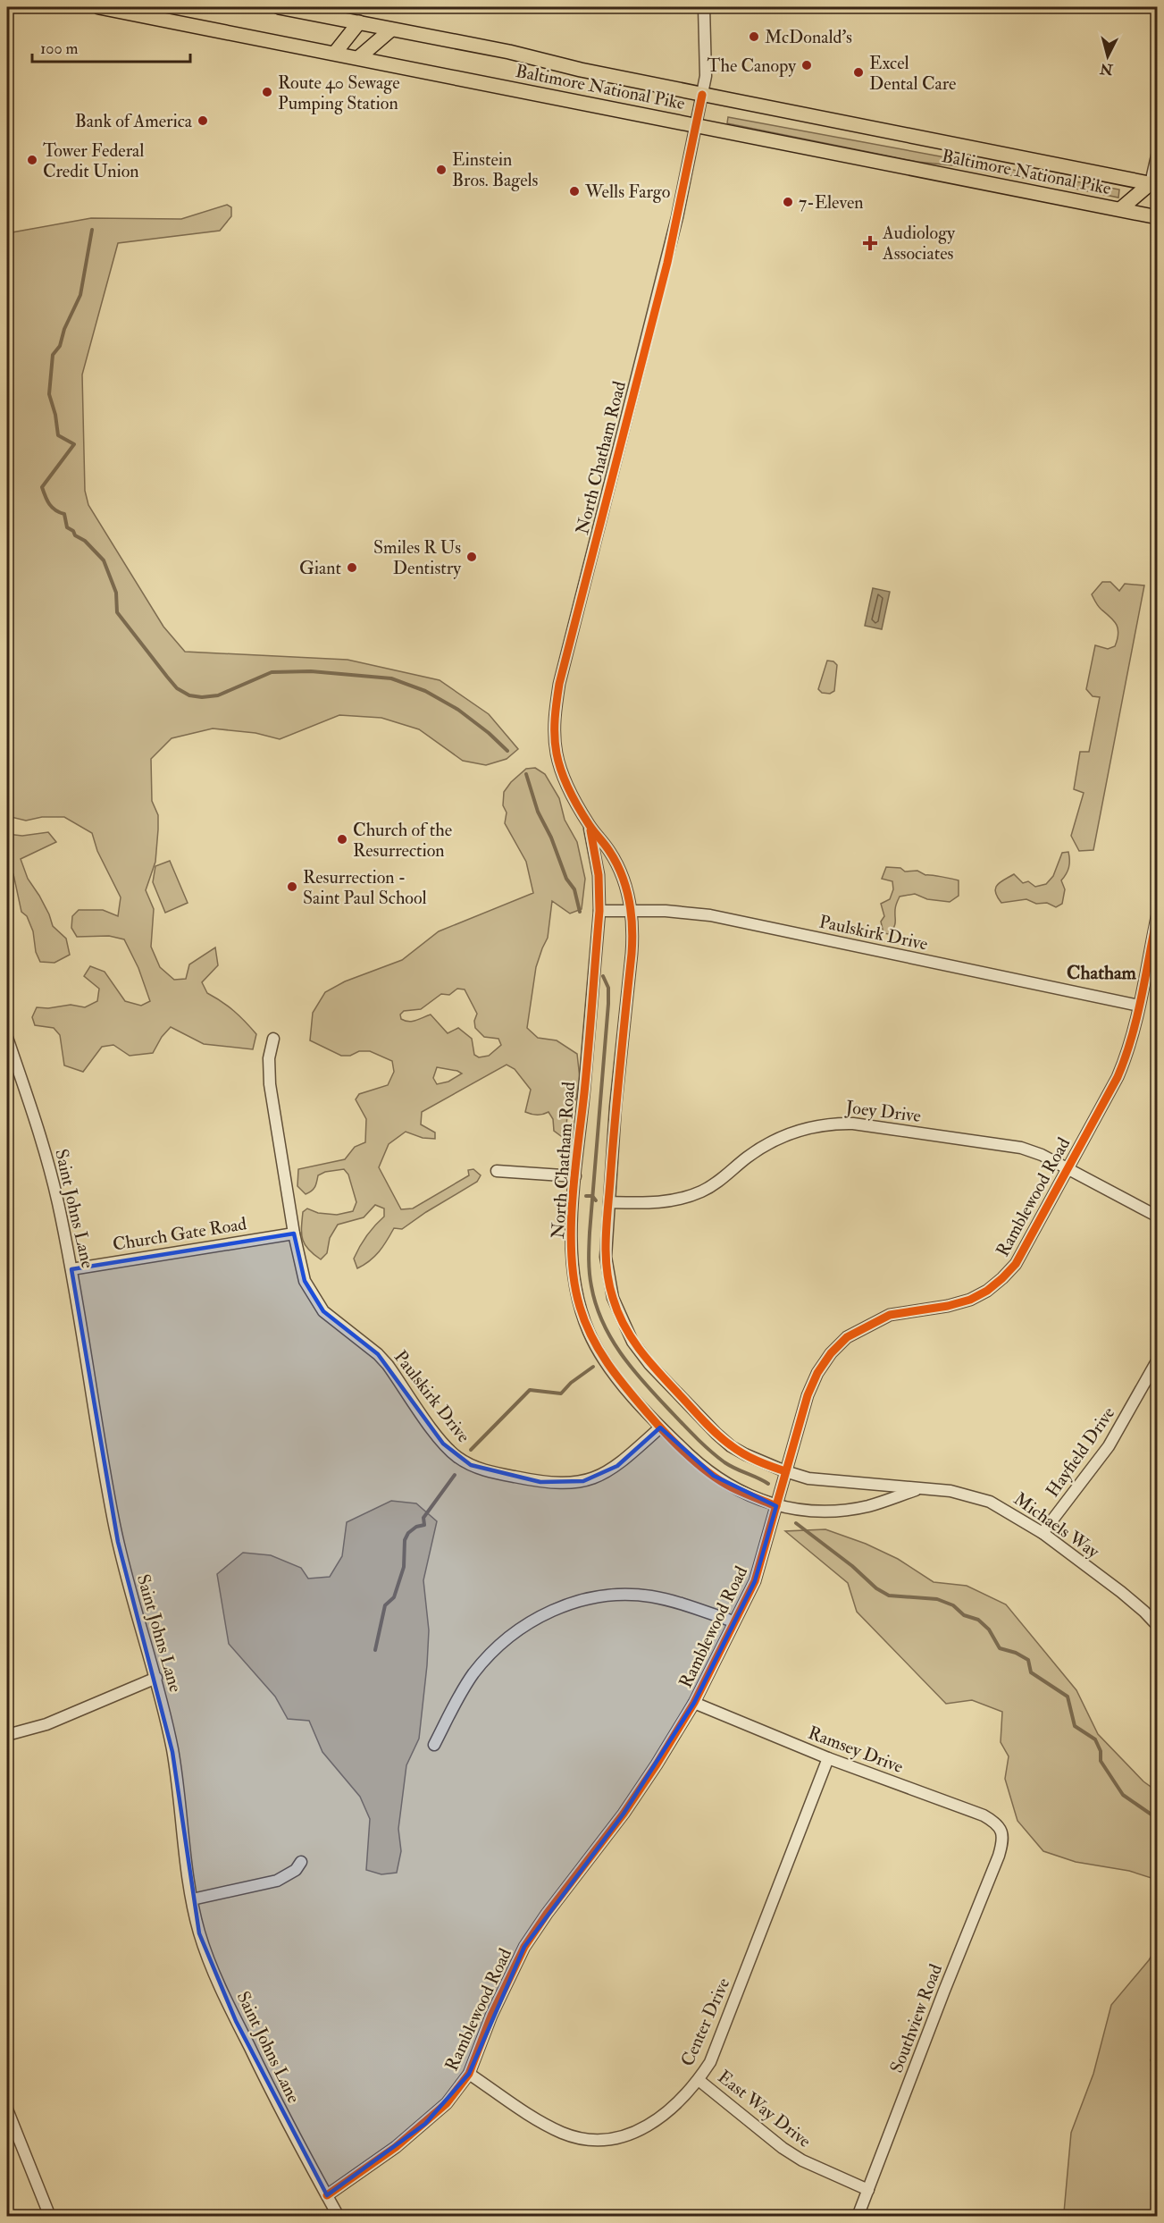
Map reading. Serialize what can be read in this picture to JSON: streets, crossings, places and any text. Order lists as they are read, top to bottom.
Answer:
{
  "streets": {
    "main road": ["Baltimore National Pike"],
    "street": [
      "North Chatham Road",
      "Paulskirk Drive",
      "Joey Drive",
      "Ramblewood Road",
      "Saint Johns Lane",
      "Church Gate Road",
      "Hayfield Drive",
      "Michaels Way",
      "Ramsey Drive",
      "Southview Road",
      "Center Drive",
      "East Way Drive"
    ]
  },
  "crossings": [
    ["Baltimore National Pike", "North Chatham Road"],
    ["North Chatham Road", "Paulskirk Drive"],
    ["North Chatham Road", "Joey Drive"],
    ["North Chatham Road", "Ramblewood Road"],
    ["North Chatham Road", "Michaels Way"],
    ["Paulskirk Drive", "Ramblewood Road"],
    ["Paulskirk Drive", "Church Gate Road"],
    ["Joey Drive", "Ramblewood Road"],
    ["Ramblewood Road", "Saint Johns Lane"],
    ["Ramblewood Road", "Michaels Way"],
    ["Ramblewood Road", "Ramsey Drive"],
    ["Ramblewood Road", "Center Drive"],
    ["Saint Johns Lane", "Church Gate Road"],
    ["Hayfield Drive", "Michaels Way"],
    ["Ramsey Drive", "Southview Road"],
    ["Ramsey Drive", "Center Drive"],
    ["Southview Road", "East Way Drive"],
    ["Center Drive", "East Way Drive"]
  ],
  "districts": ["Chatham"],
  "places": {
    "other": [
      "McDonald's",
      "The Canopy",
      "Excel Dental Care",
      "Route 40 Sewage Pumping Station",
      "Bank of America",
      "Tower Federal Credit Union",
      "Einstein Bros. Bagels",
      "Wells Fargo",
      "7-Eleven",
      "Smiles R Us Dentistry",
      "Giant",
      "Church of the Resurrection",
      "Resurrection - Saint Paul School"
    ],
    "health": ["Audiology Associates"]
  },
  "scale_bar": "100 m",
  "north": "bottom"
}
